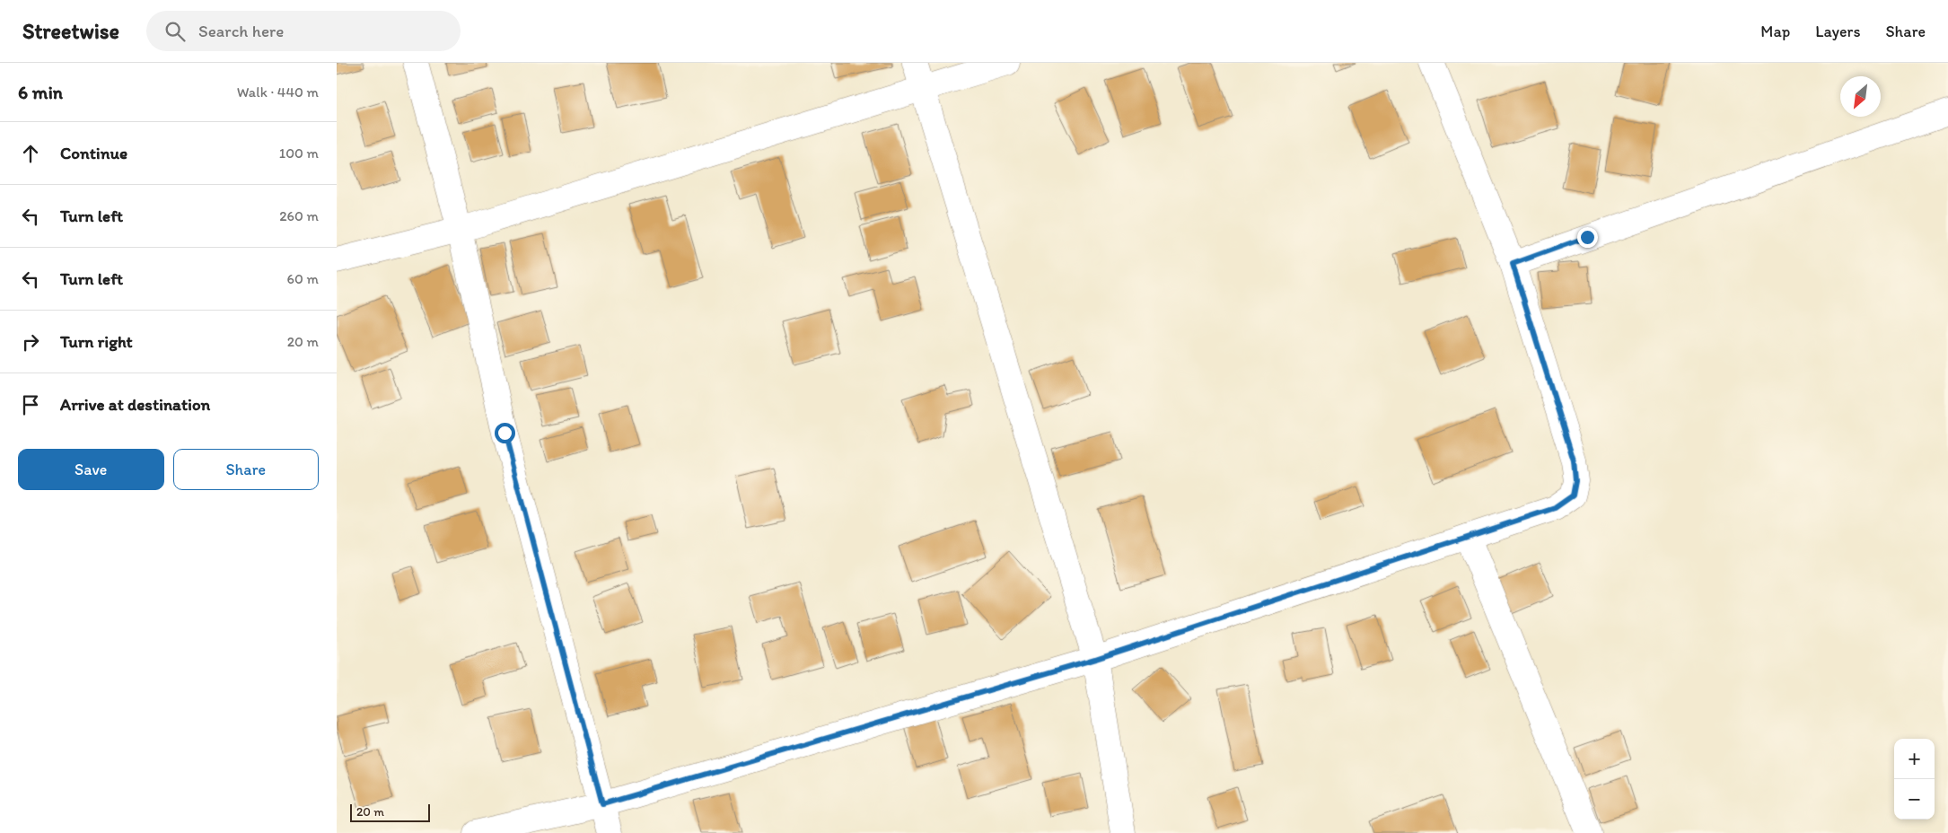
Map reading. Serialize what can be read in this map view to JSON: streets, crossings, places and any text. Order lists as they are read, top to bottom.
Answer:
{
  "scale_bar": "20 m",
  "north": "bottom left",
  "page": {
    "header": "Streetwise",
    "search": "Search here",
    "nav": ["Map", "Layers", "Share"],
    "heading": ["6 min", "Walk · 440 m"],
    "list": [
      ["Continue", "100 m"],
      ["Turn left", "260 m"],
      ["Turn left", "60 m"],
      ["Turn right", "20 m"],
      "Arrive at destination"
    ],
    "buttons": ["Save", "Share"],
    "map_buttons": ["+", "−"],
    "scale": "20 m"
  }
}
